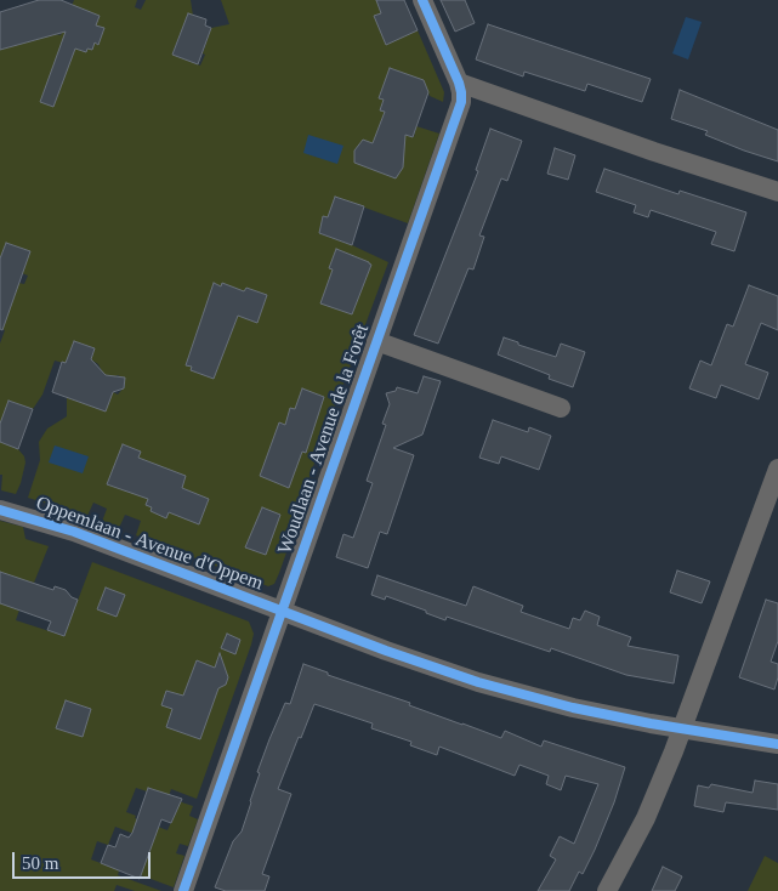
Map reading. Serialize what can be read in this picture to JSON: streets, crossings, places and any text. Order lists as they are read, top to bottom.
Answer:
{
  "streets": {
    "street": ["Woudlaan - Avenue de la Forêt", "Oppemlaan - Avenue d'Oppem"]
  },
  "crossings": [
    ["Woudlaan - Avenue de la Forêt", "Oppemlaan - Avenue d'Oppem"]
  ],
  "scale_bar": "50 m"
}
